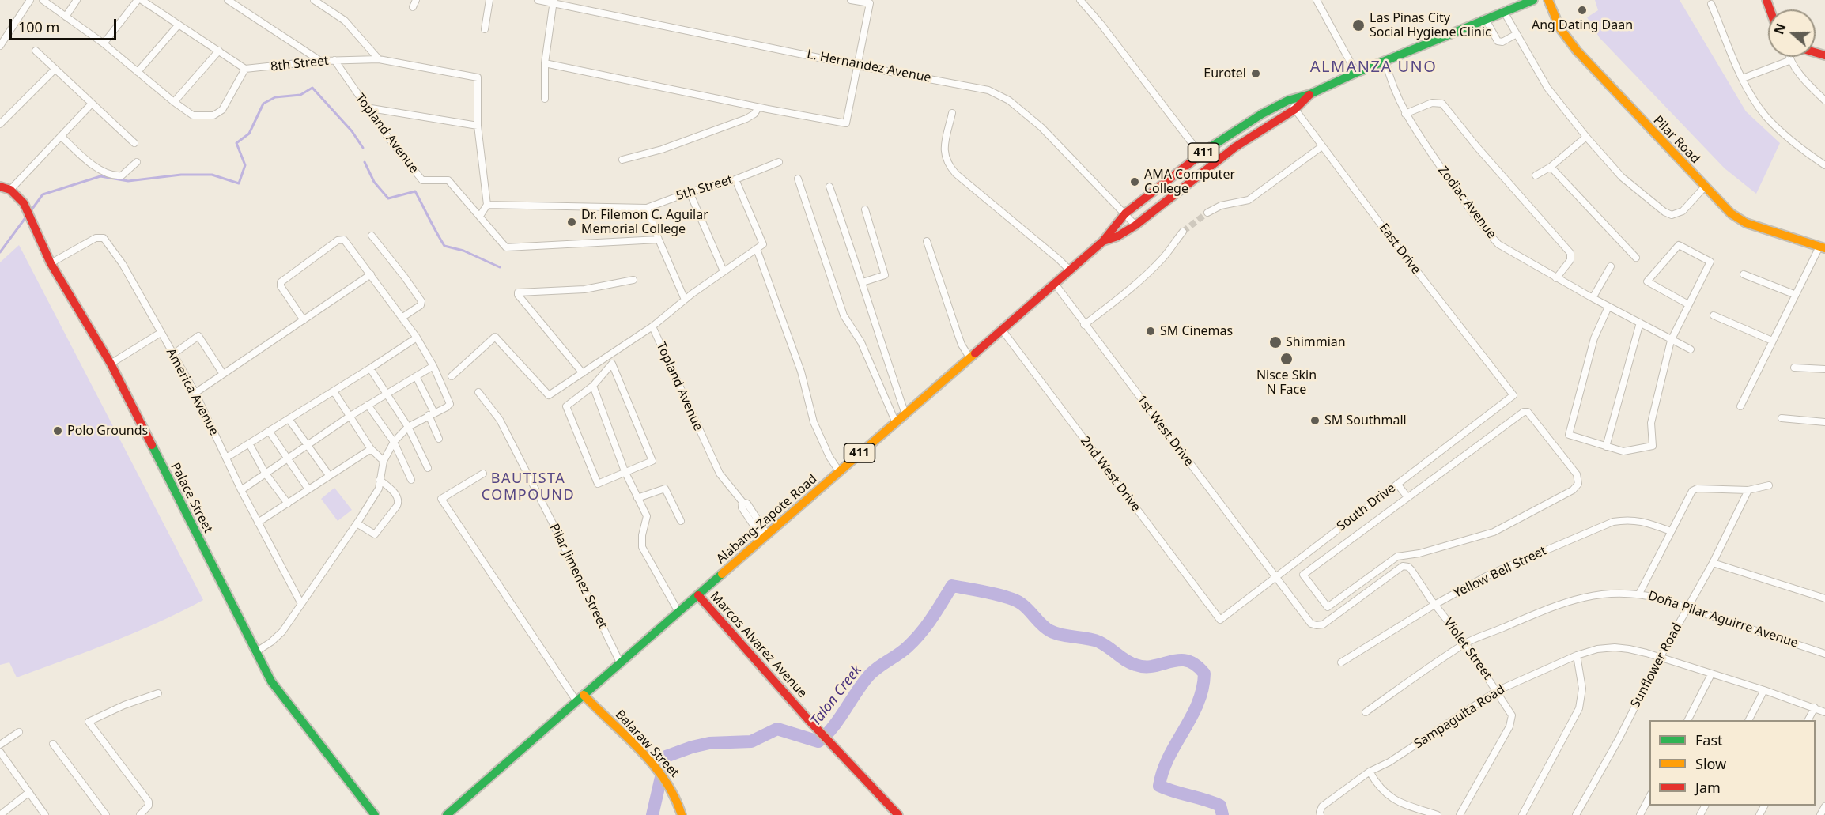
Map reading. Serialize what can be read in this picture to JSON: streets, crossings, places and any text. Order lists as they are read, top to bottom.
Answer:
{
  "streets": {
    "main road": [
      "Pilar Road",
      "411",
      "Palace Street",
      "Alabang-Zapote Road",
      "Marcos Alvarez Avenue",
      "Balaraw Street"
    ],
    "street": [
      "8th Street",
      "L. Hernandez Avenue",
      "Topland Avenue",
      "5th Street",
      "Zodiac Avenue",
      "East Drive",
      "America Avenue",
      "1st West Drive",
      "2nd West Drive",
      "South Drive",
      "Yellow Bell Street",
      "Pilar Jimenez Street",
      "Doña Pilar Aguirre Avenue",
      "Violet Street",
      "Sunflower Road",
      "Sampaguita Road"
    ]
  },
  "crossings": [
    ["8th Street", "Topland Avenue"],
    ["L. Hernandez Avenue", "Alabang-Zapote Road"],
    ["Topland Avenue", "5th Street"],
    ["Topland Avenue", "Alabang-Zapote Road"],
    ["Zodiac Avenue", "Alabang-Zapote Road"],
    ["East Drive", "South Drive"],
    ["East Drive", "Alabang-Zapote Road"],
    ["America Avenue", "Palace Street"],
    ["1st West Drive", "South Drive"],
    ["1st West Drive", "Alabang-Zapote Road"],
    ["1st West Drive", "Violet Street"],
    ["2nd West Drive", "South Drive"],
    ["2nd West Drive", "Alabang-Zapote Road"],
    ["Alabang-Zapote Road", "Pilar Jimenez Street"],
    ["Alabang-Zapote Road", "Marcos Alvarez Avenue"],
    ["Alabang-Zapote Road", "Balaraw Street"],
    ["Yellow Bell Street", "Violet Street"],
    ["Doña Pilar Aguirre Avenue", "Violet Street"],
    ["Doña Pilar Aguirre Avenue", "Sunflower Road"],
    ["Violet Street", "Sampaguita Road"],
    ["Sunflower Road", "Sampaguita Road"]
  ],
  "districts": ["ALMANZA UNO", "BAUTISTA COMPOUND"],
  "water": ["Talon Creek"],
  "places": [
    "Ang Dating Daan",
    "Las Pinas City Social Hygiene Clinic",
    "Eurotel",
    "AMA Computer College",
    "Dr. Filemon C. Aguilar Memorial College",
    "SM Cinemas",
    "Shimmian",
    "Nisce Skin N Face",
    "SM Southmall",
    "Polo Grounds"
  ],
  "legend": ["Fast", "Slow", "Jam"],
  "scale_bar": "100 m",
  "north": "left"
}
